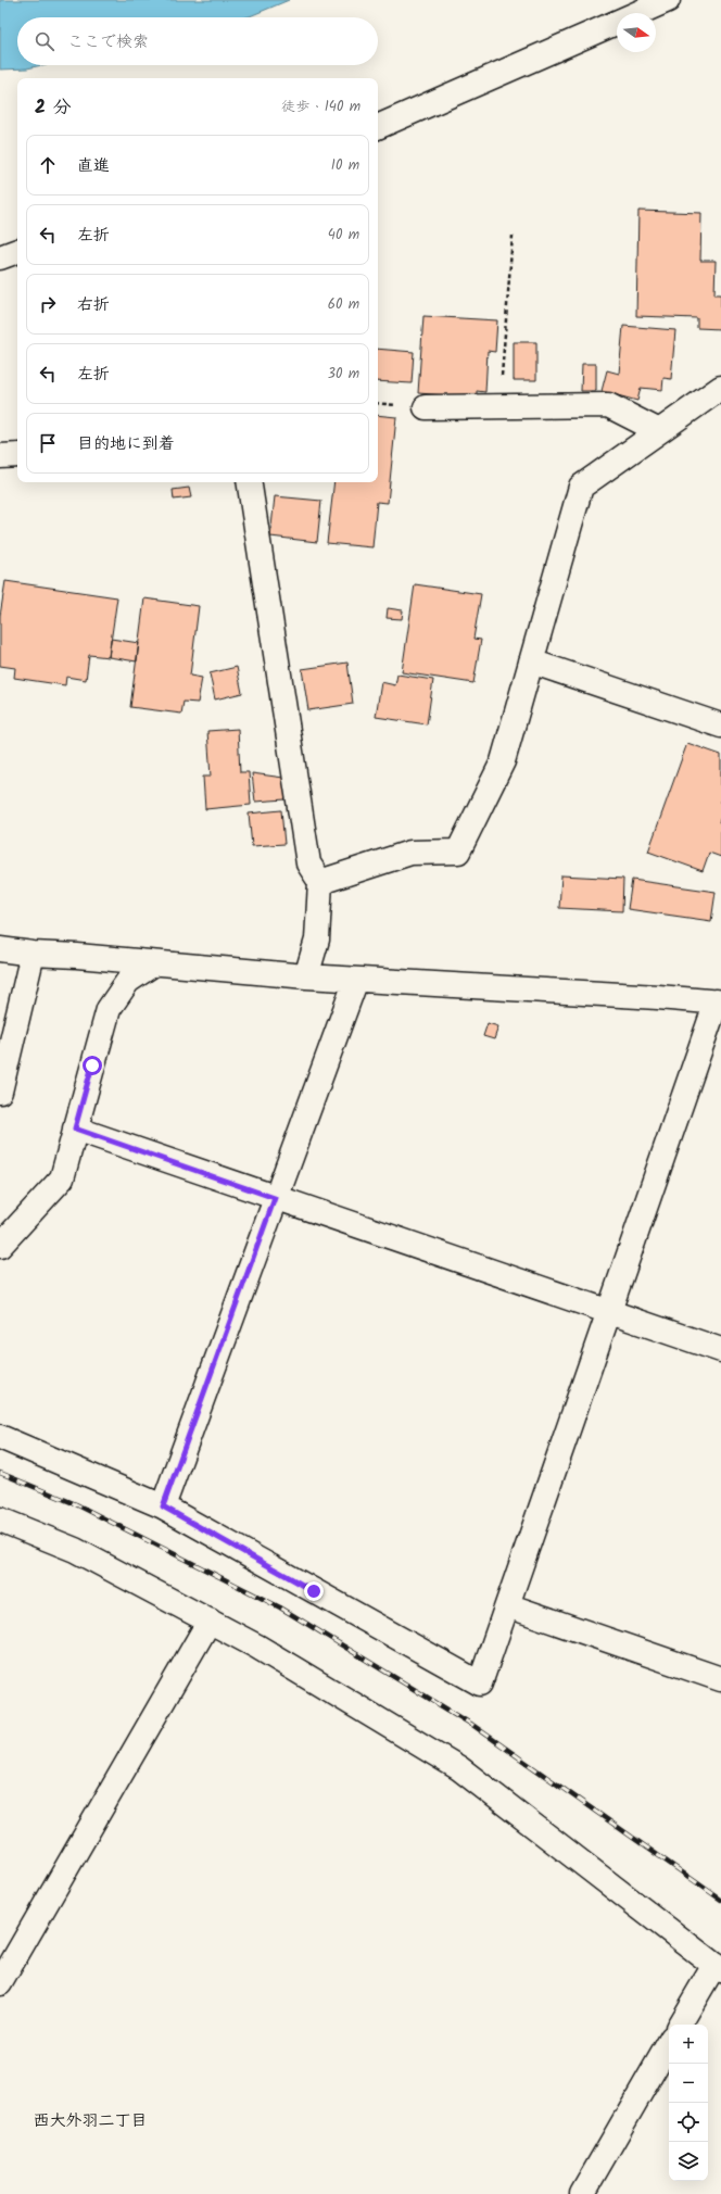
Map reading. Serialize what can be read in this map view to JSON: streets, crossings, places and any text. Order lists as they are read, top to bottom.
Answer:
{
  "districts": ["西大外羽二丁目"],
  "north": "right",
  "page": {
    "search": "ここで検索",
    "heading": ["2 分", "徒歩 · 140 m"],
    "list": [
      ["直進", "10 m"],
      ["左折", "40 m"],
      ["右折", "60 m"],
      ["左折", "30 m"],
      "目的地に到着"
    ],
    "map_buttons": ["+", "−"]
  }
}
